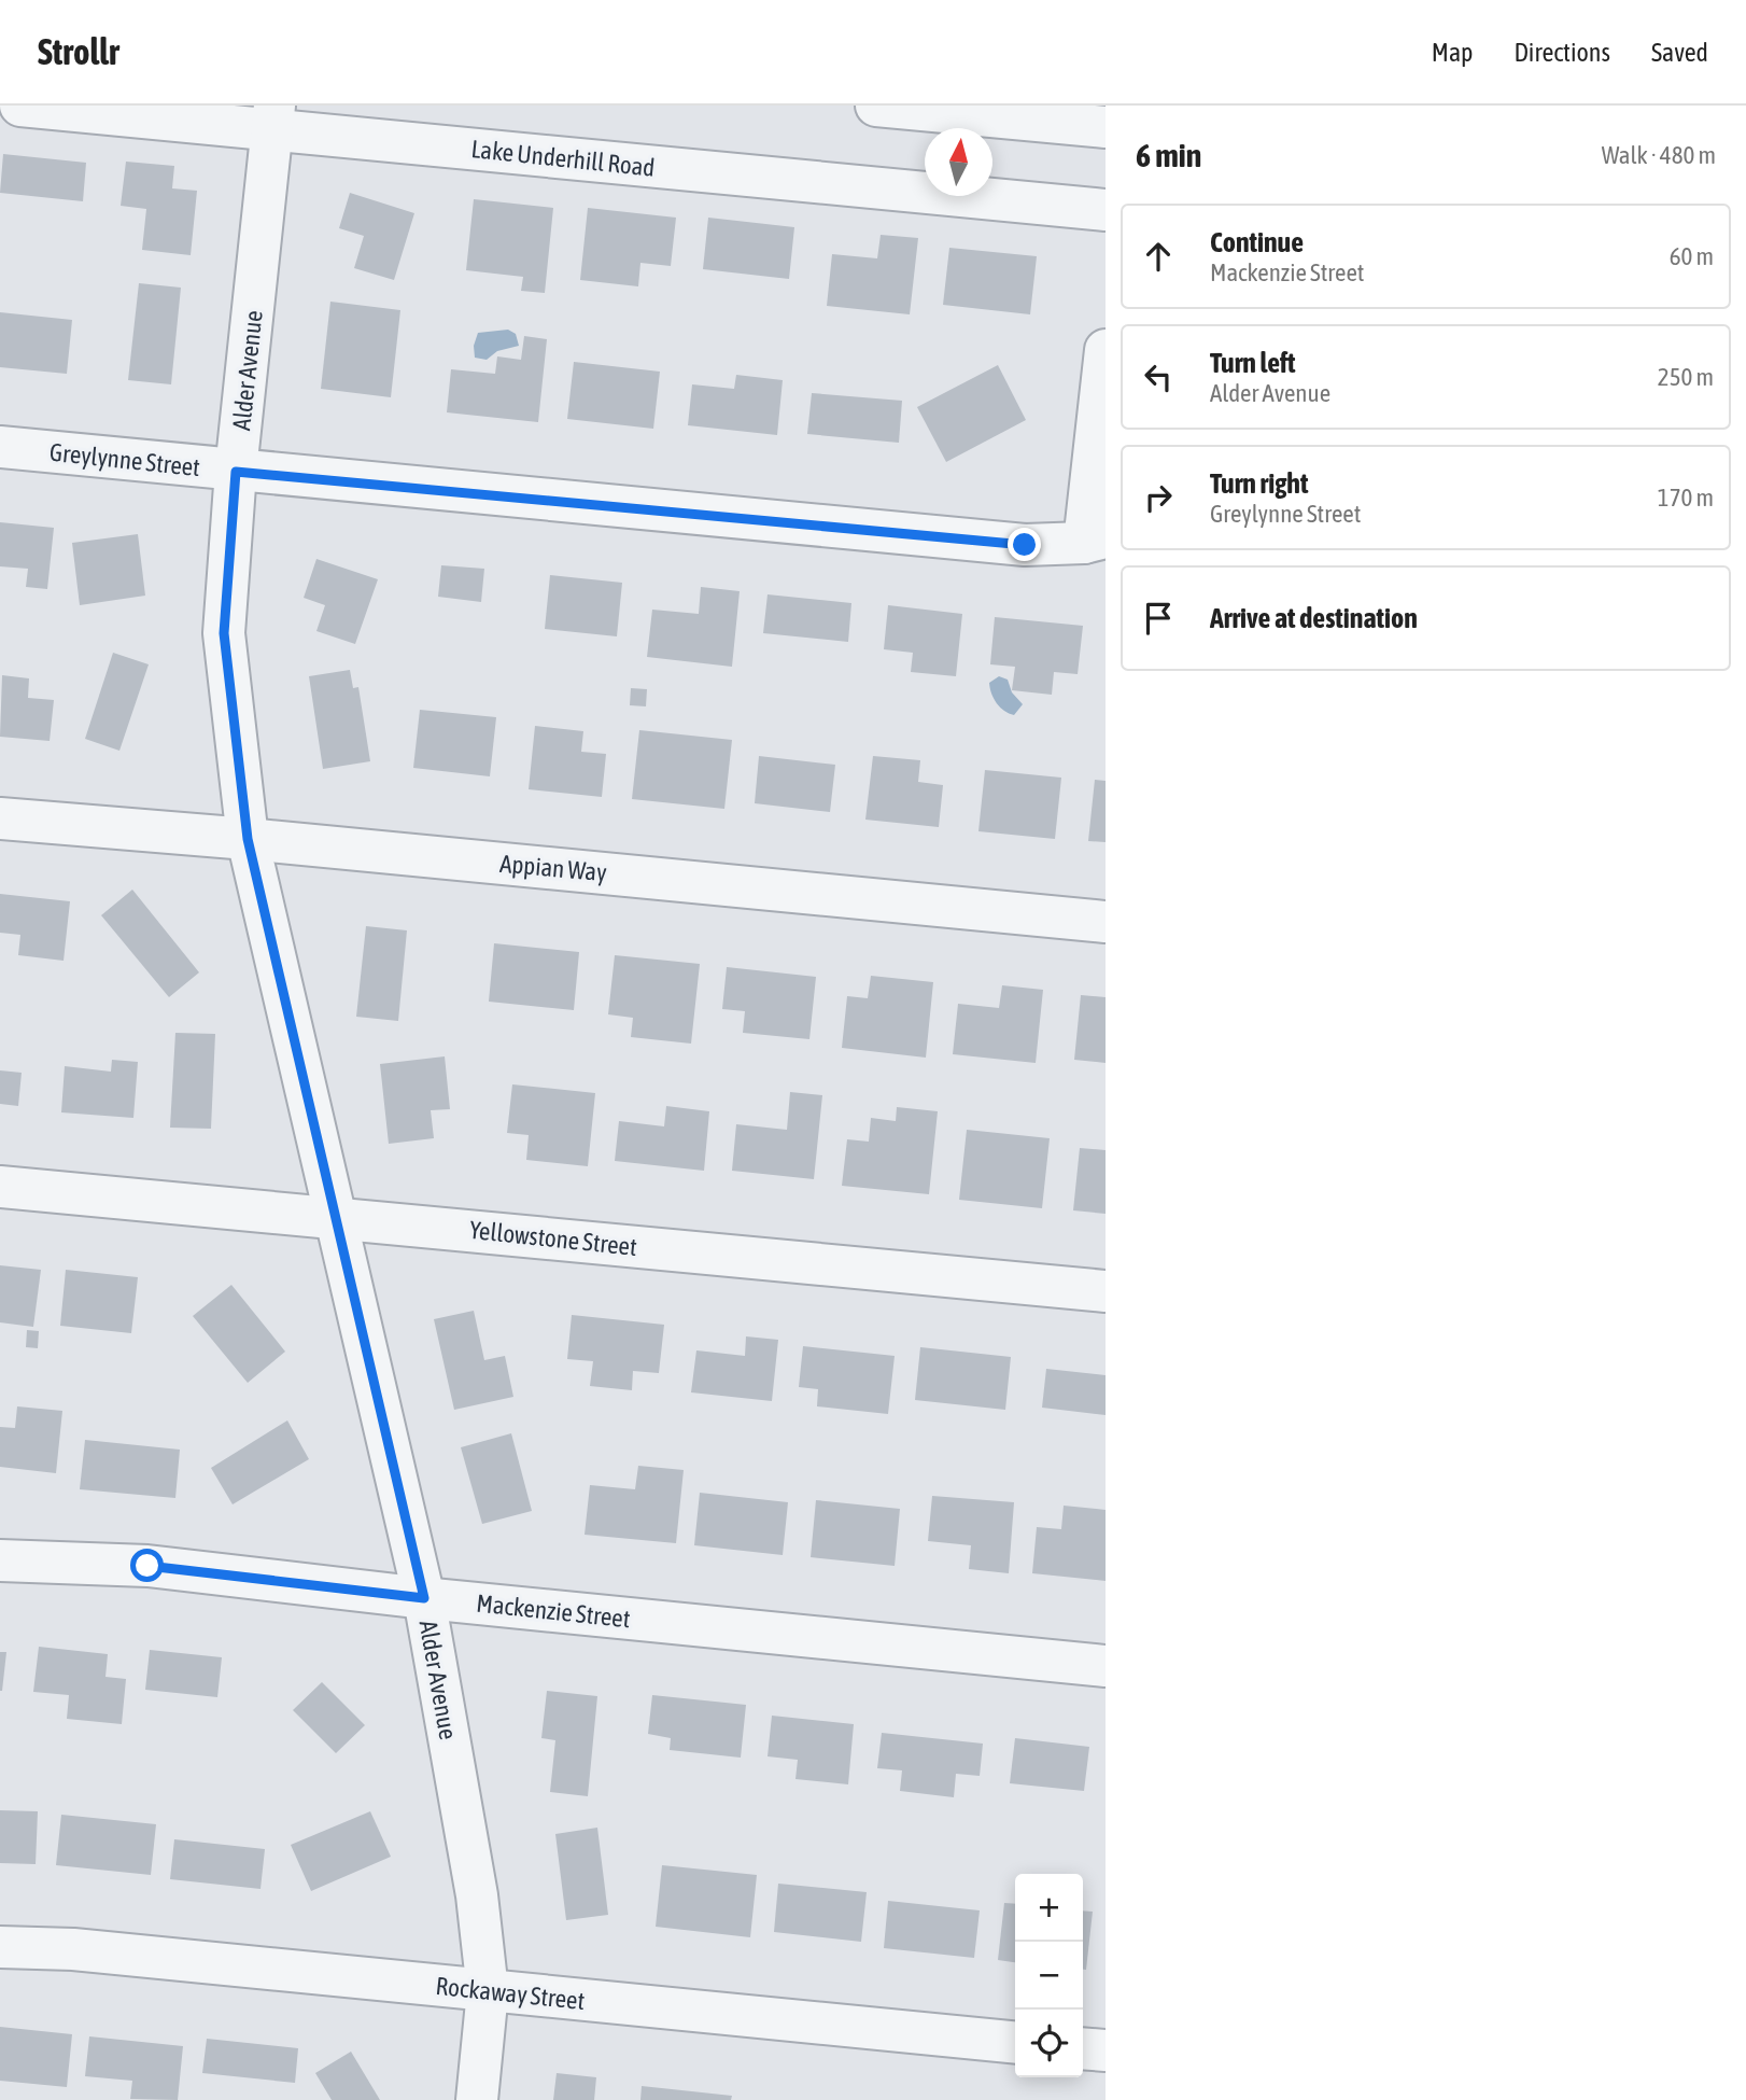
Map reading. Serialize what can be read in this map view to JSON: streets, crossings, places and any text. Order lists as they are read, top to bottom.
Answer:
{
  "streets": {
    "street": [
      "Lake Underhill Road",
      "Alder Avenue",
      "Greylynne Street",
      "Appian Way",
      "Yellowstone Street",
      "Mackenzie Street",
      "Rockaway Street"
    ]
  },
  "crossings": [
    ["Lake Underhill Road", "Alder Avenue"],
    ["Alder Avenue", "Greylynne Street"],
    ["Alder Avenue", "Appian Way"],
    ["Alder Avenue", "Yellowstone Street"],
    ["Alder Avenue", "Mackenzie Street"],
    ["Alder Avenue", "Rockaway Street"]
  ],
  "north": "top",
  "page": {
    "header": "Strollr",
    "nav": ["Map", "Directions", "Saved"],
    "heading": ["6 min", "Walk · 480 m"],
    "list": [
      ["Continue", "Mackenzie Street", "60 m"],
      ["Turn left", "Alder Avenue", "250 m"],
      ["Turn right", "Greylynne Street", "170 m"],
      "Arrive at destination"
    ],
    "map_buttons": ["+", "−"]
  }
}
